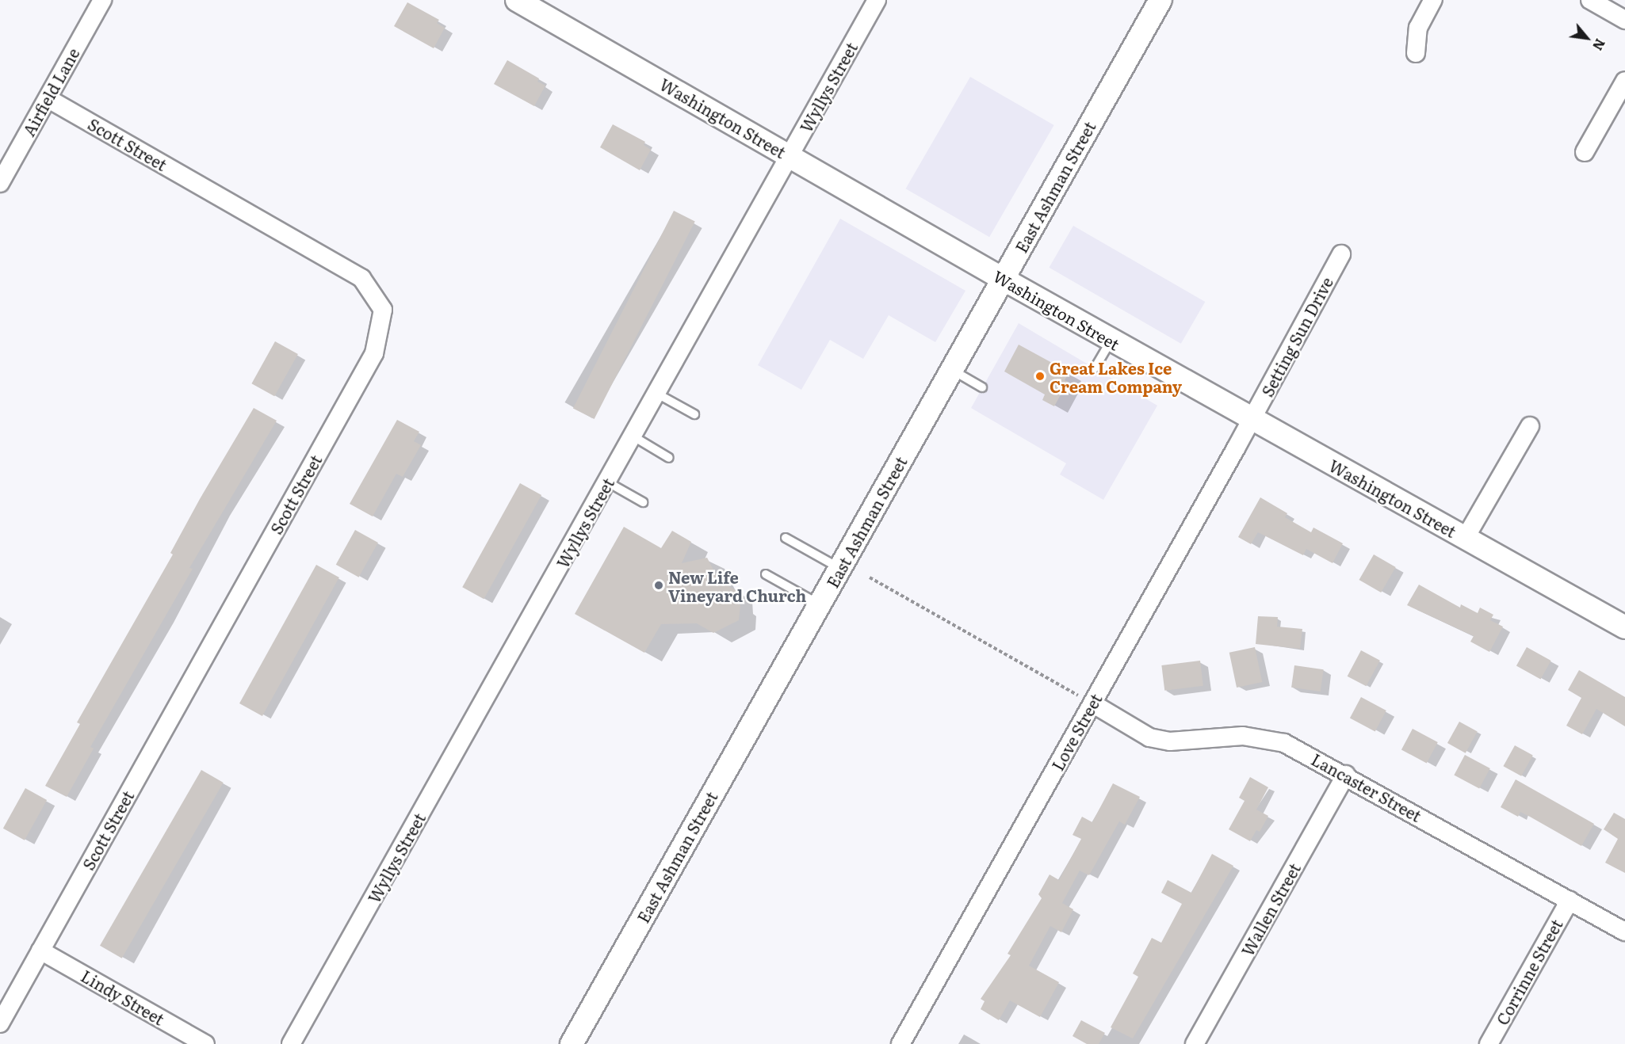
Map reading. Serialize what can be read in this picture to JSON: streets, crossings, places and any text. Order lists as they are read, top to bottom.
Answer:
{
  "streets": {
    "street": [
      "Wyllys Street",
      "Airfield Lane",
      "Washington Street",
      "Scott Street",
      "East Ashman Street",
      "Setting Sun Drive",
      "Love Street",
      "Lancaster Street",
      "Wallen Street",
      "Corrinne Street",
      "Lindy Street"
    ]
  },
  "crossings": [
    ["Wyllys Street", "Washington Street"],
    ["Airfield Lane", "Scott Street"],
    ["Washington Street", "East Ashman Street"],
    ["Washington Street", "Setting Sun Drive"],
    ["Washington Street", "Love Street"],
    ["Scott Street", "Lindy Street"],
    ["Setting Sun Drive", "Love Street"],
    ["Love Street", "Lancaster Street"],
    ["Lancaster Street", "Wallen Street"],
    ["Lancaster Street", "Corrinne Street"]
  ],
  "places": ["Great Lakes Ice Cream Company", "New Life Vineyard Church"],
  "north": "bottom right"
}
